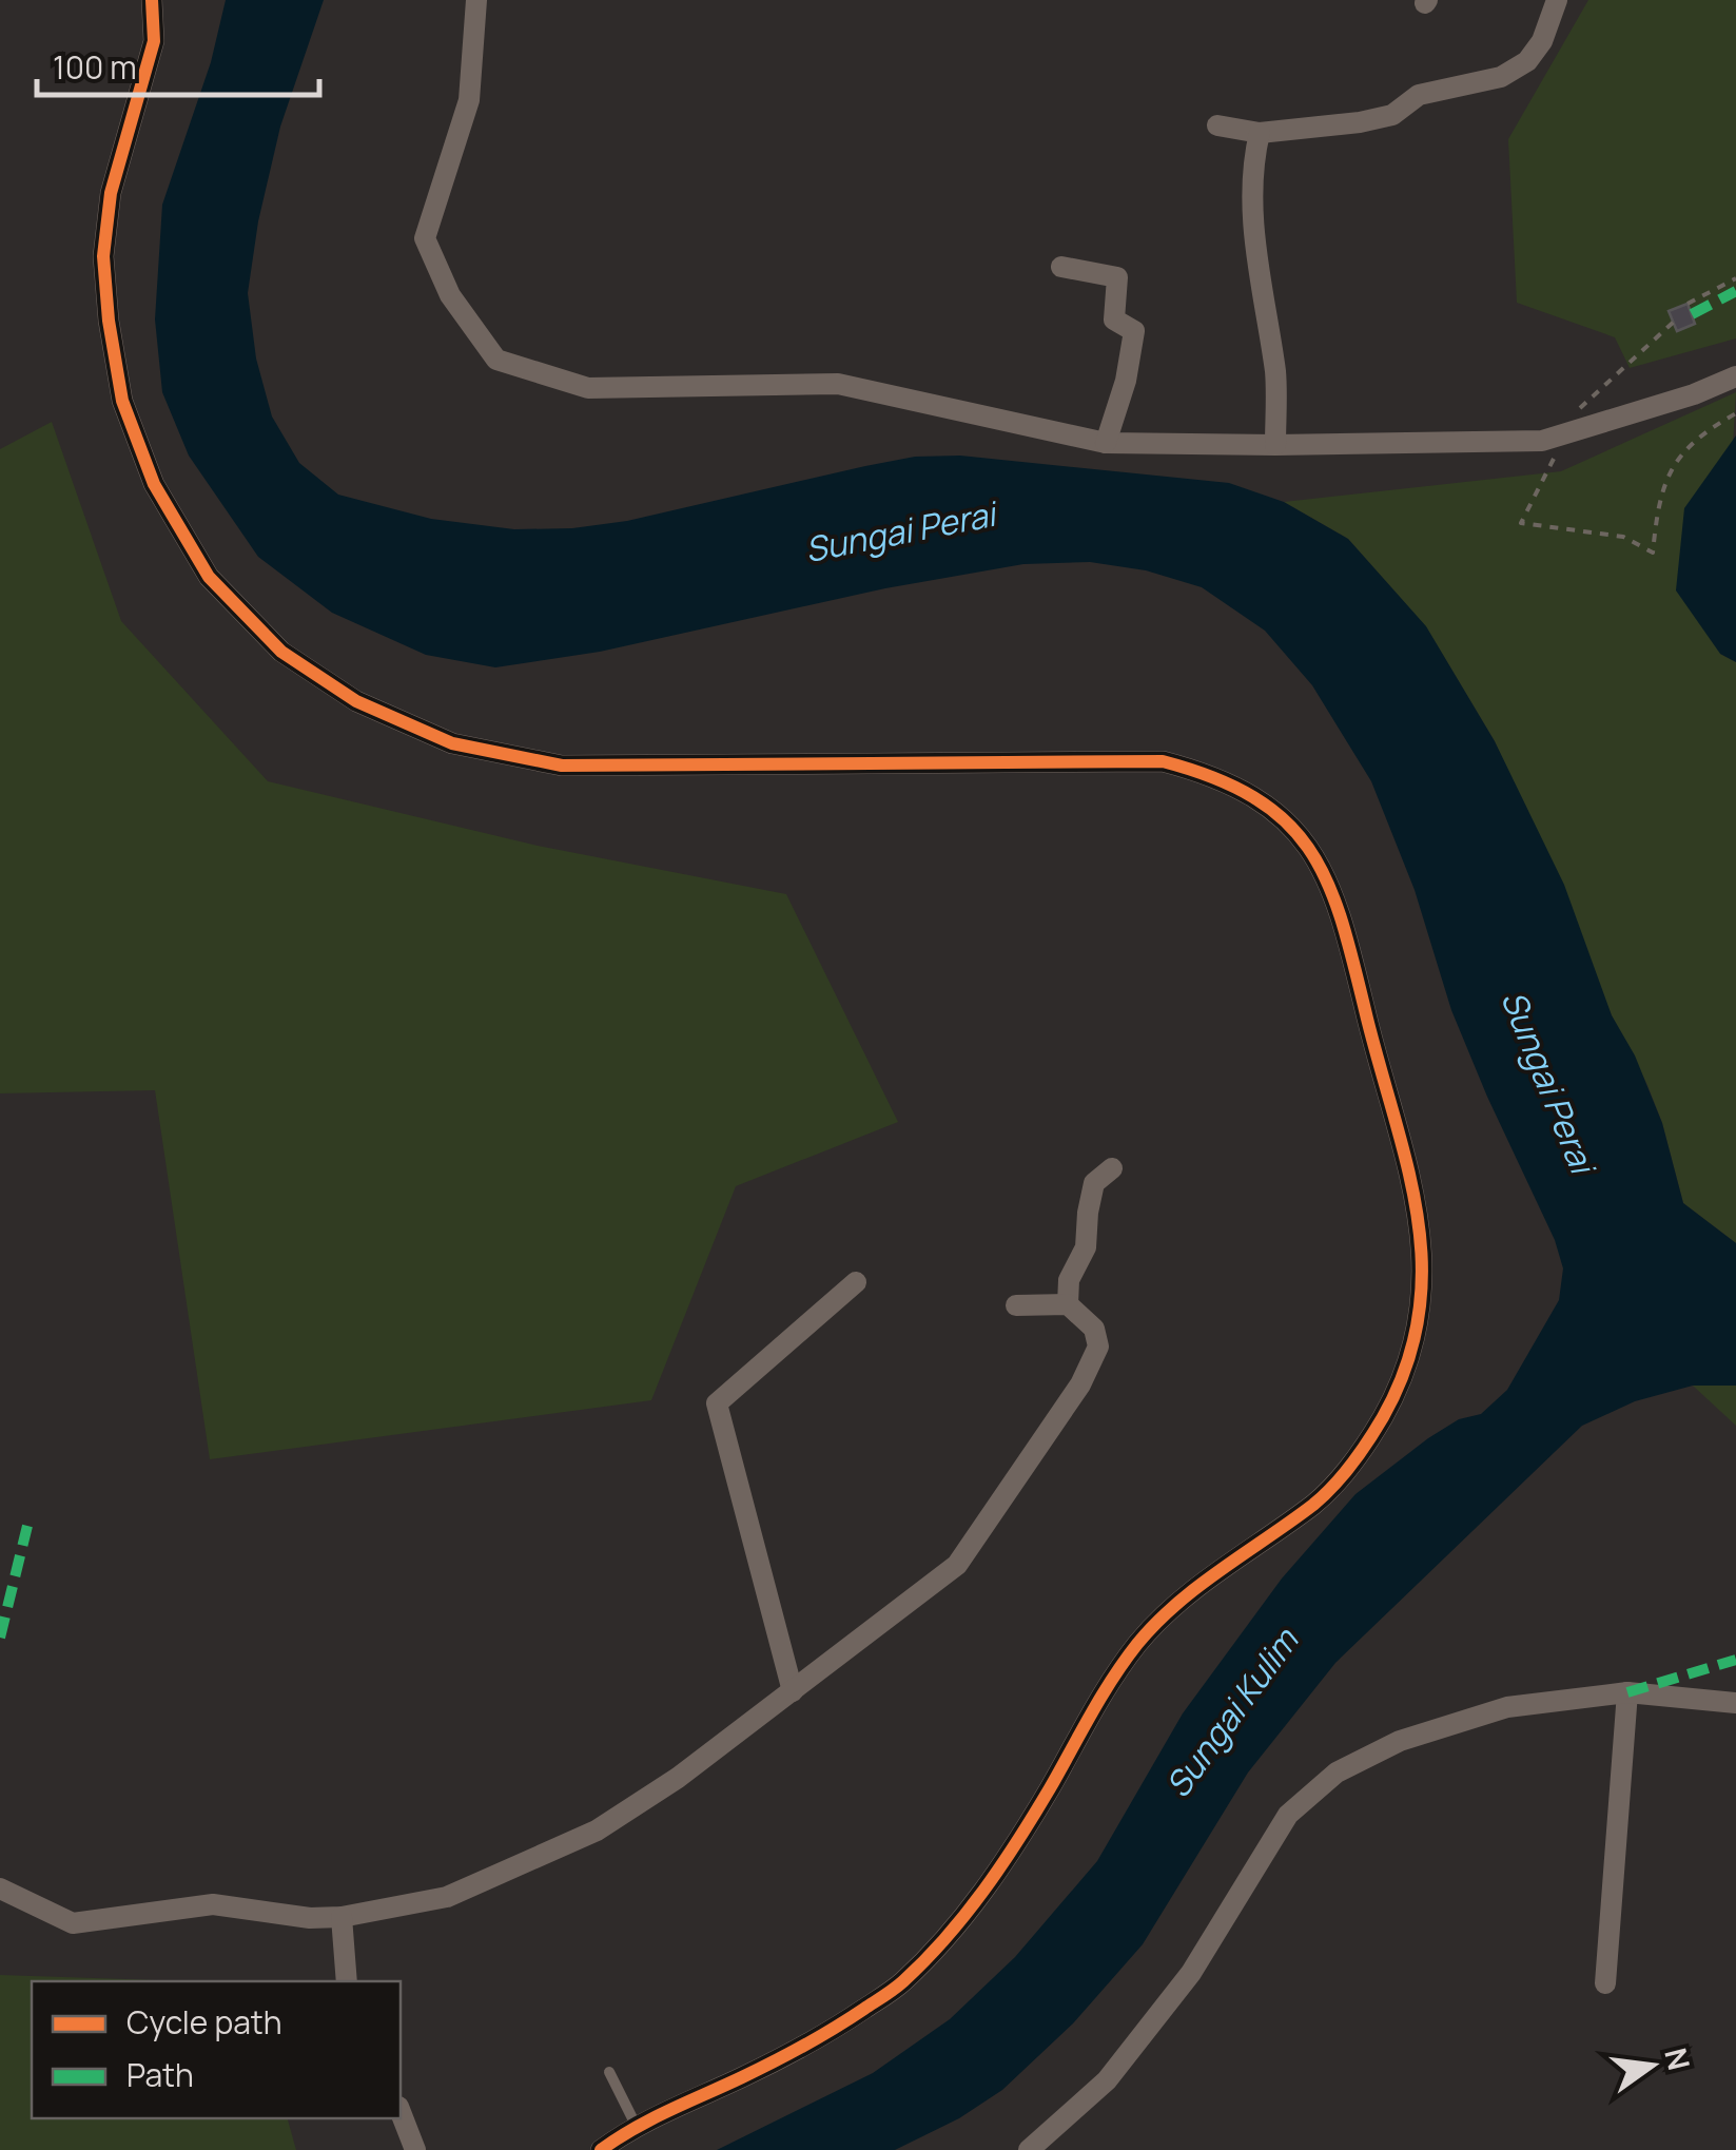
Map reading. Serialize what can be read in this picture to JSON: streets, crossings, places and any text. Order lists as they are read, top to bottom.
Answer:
{
  "water": ["Sungai Perai", "Sungai Kulim"],
  "legend": ["Cycle path", "Path"],
  "scale_bar": "100 m",
  "north": "right"
}
